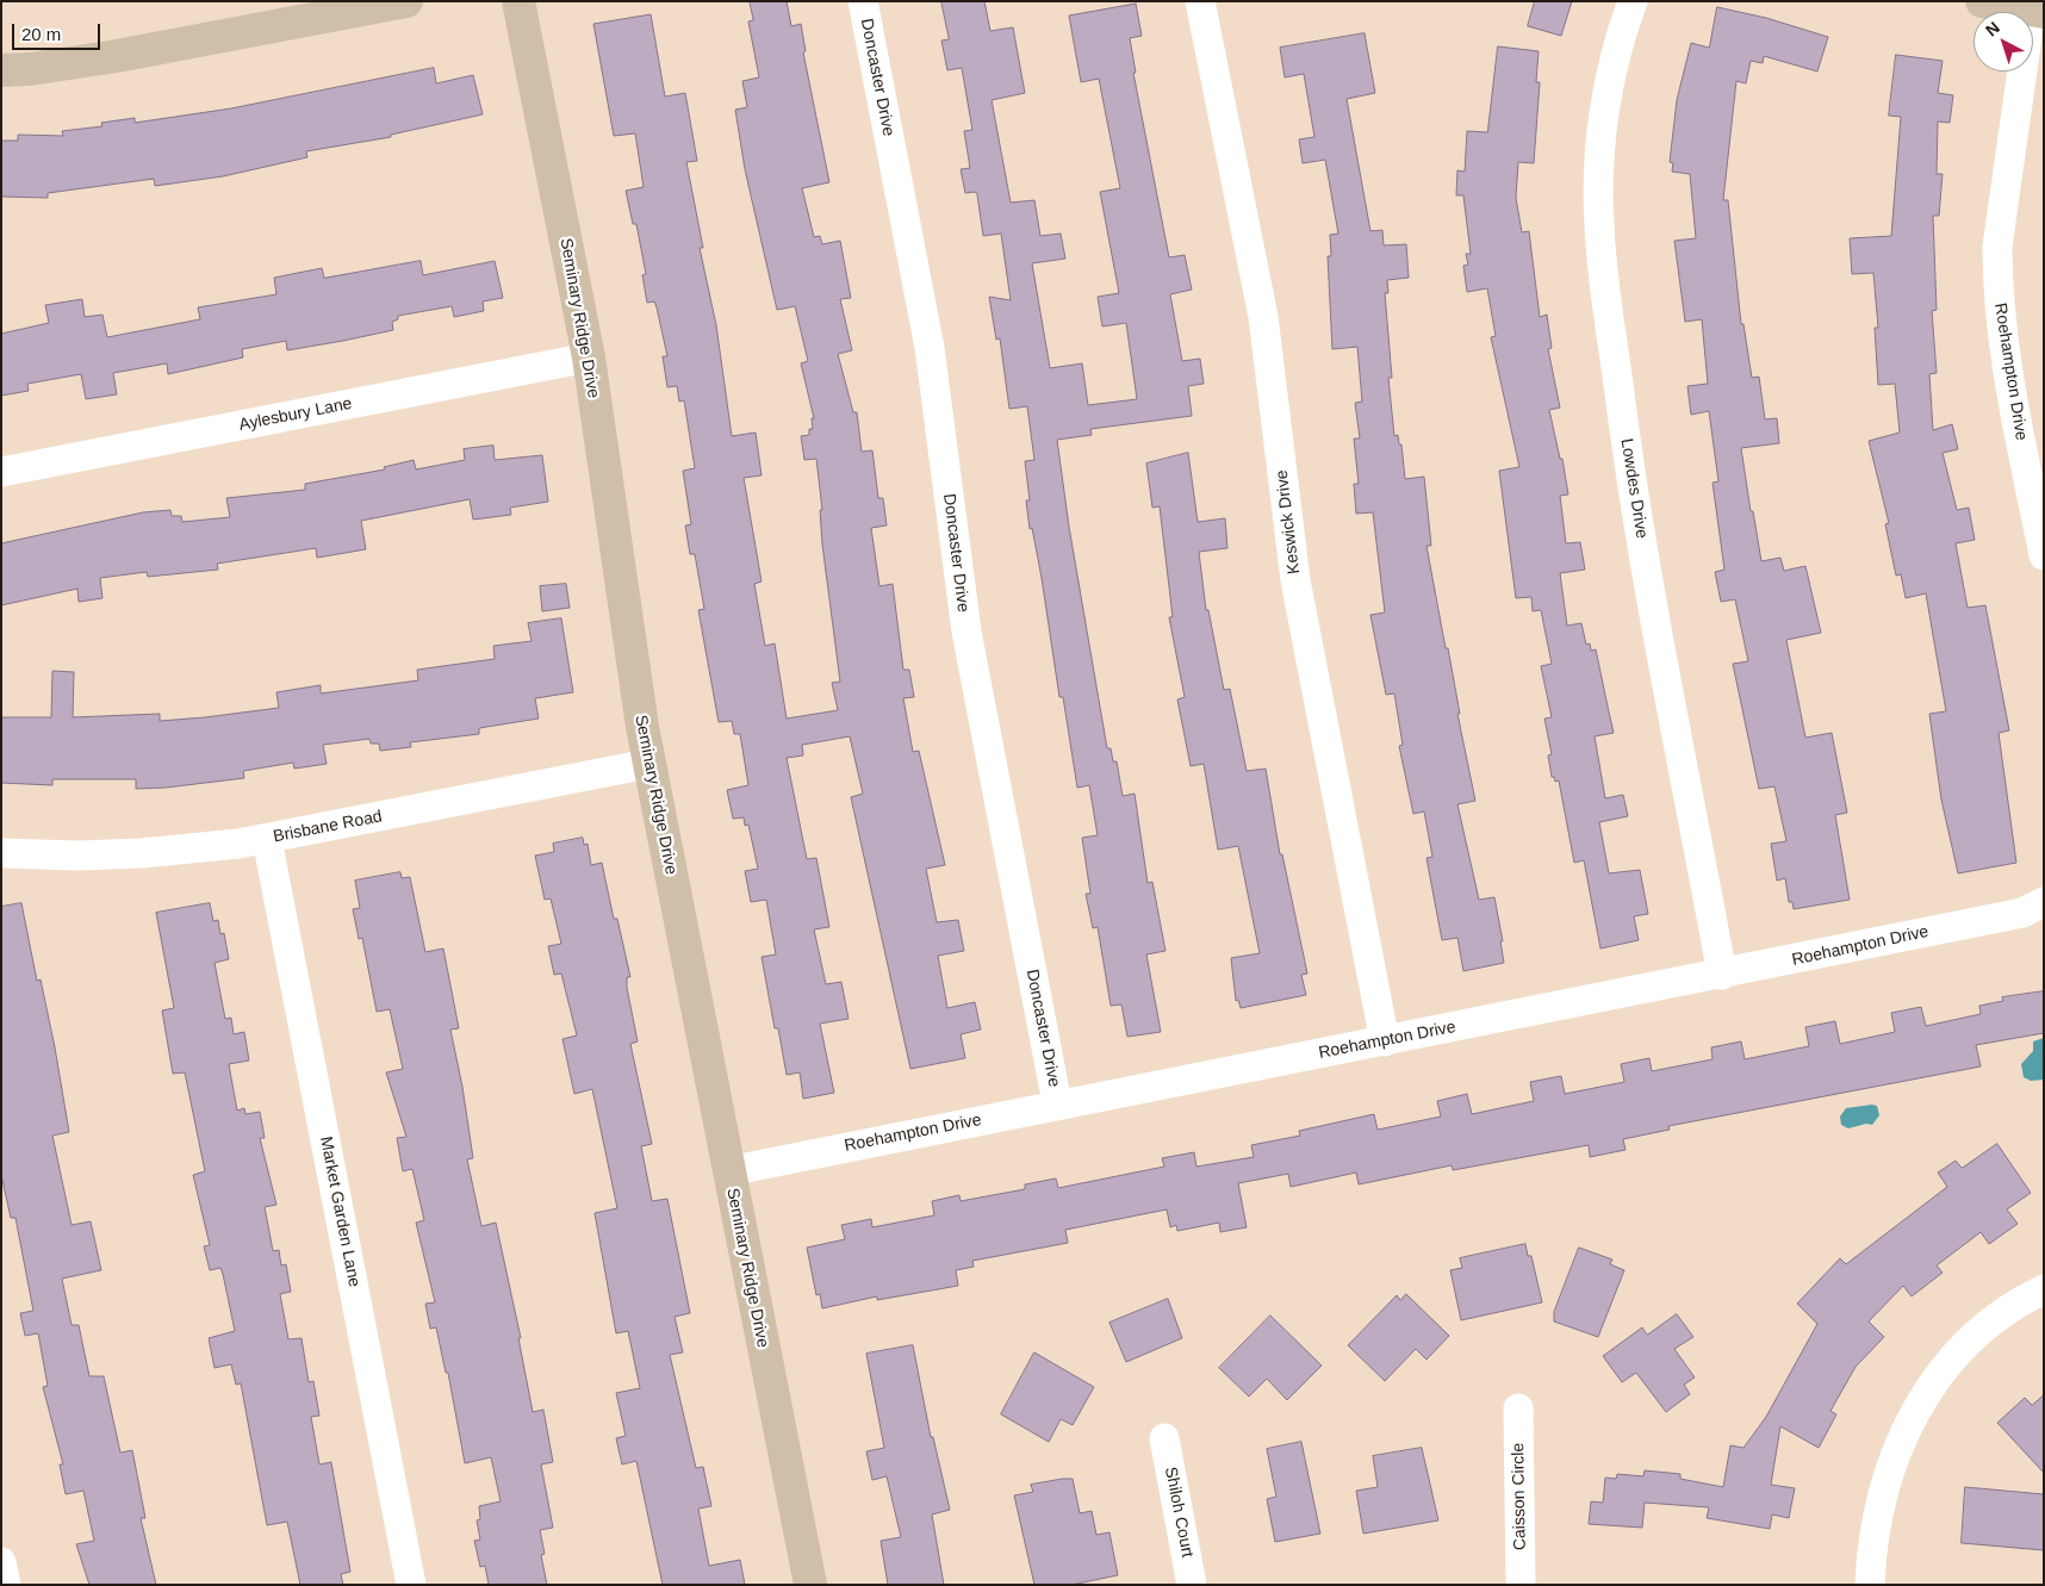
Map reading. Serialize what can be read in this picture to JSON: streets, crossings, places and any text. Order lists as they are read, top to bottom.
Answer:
{
  "streets": {
    "street": [
      "Doncaster Drive",
      "Seminary Ridge Drive",
      "Roehampton Drive",
      "Aylesbury Lane",
      "Lowdes Drive",
      "Keswick Drive",
      "Brisbane Road",
      "Market Garden Lane",
      "Caisson Circle",
      "Shiloh Court"
    ]
  },
  "crossings": [
    ["Doncaster Drive", "Roehampton Drive"],
    ["Seminary Ridge Drive", "Roehampton Drive"],
    ["Seminary Ridge Drive", "Aylesbury Lane"],
    ["Seminary Ridge Drive", "Brisbane Road"],
    ["Roehampton Drive", "Lowdes Drive"],
    ["Roehampton Drive", "Keswick Drive"],
    ["Brisbane Road", "Market Garden Lane"]
  ],
  "scale_bar": "20 m",
  "north": "top left"
}
